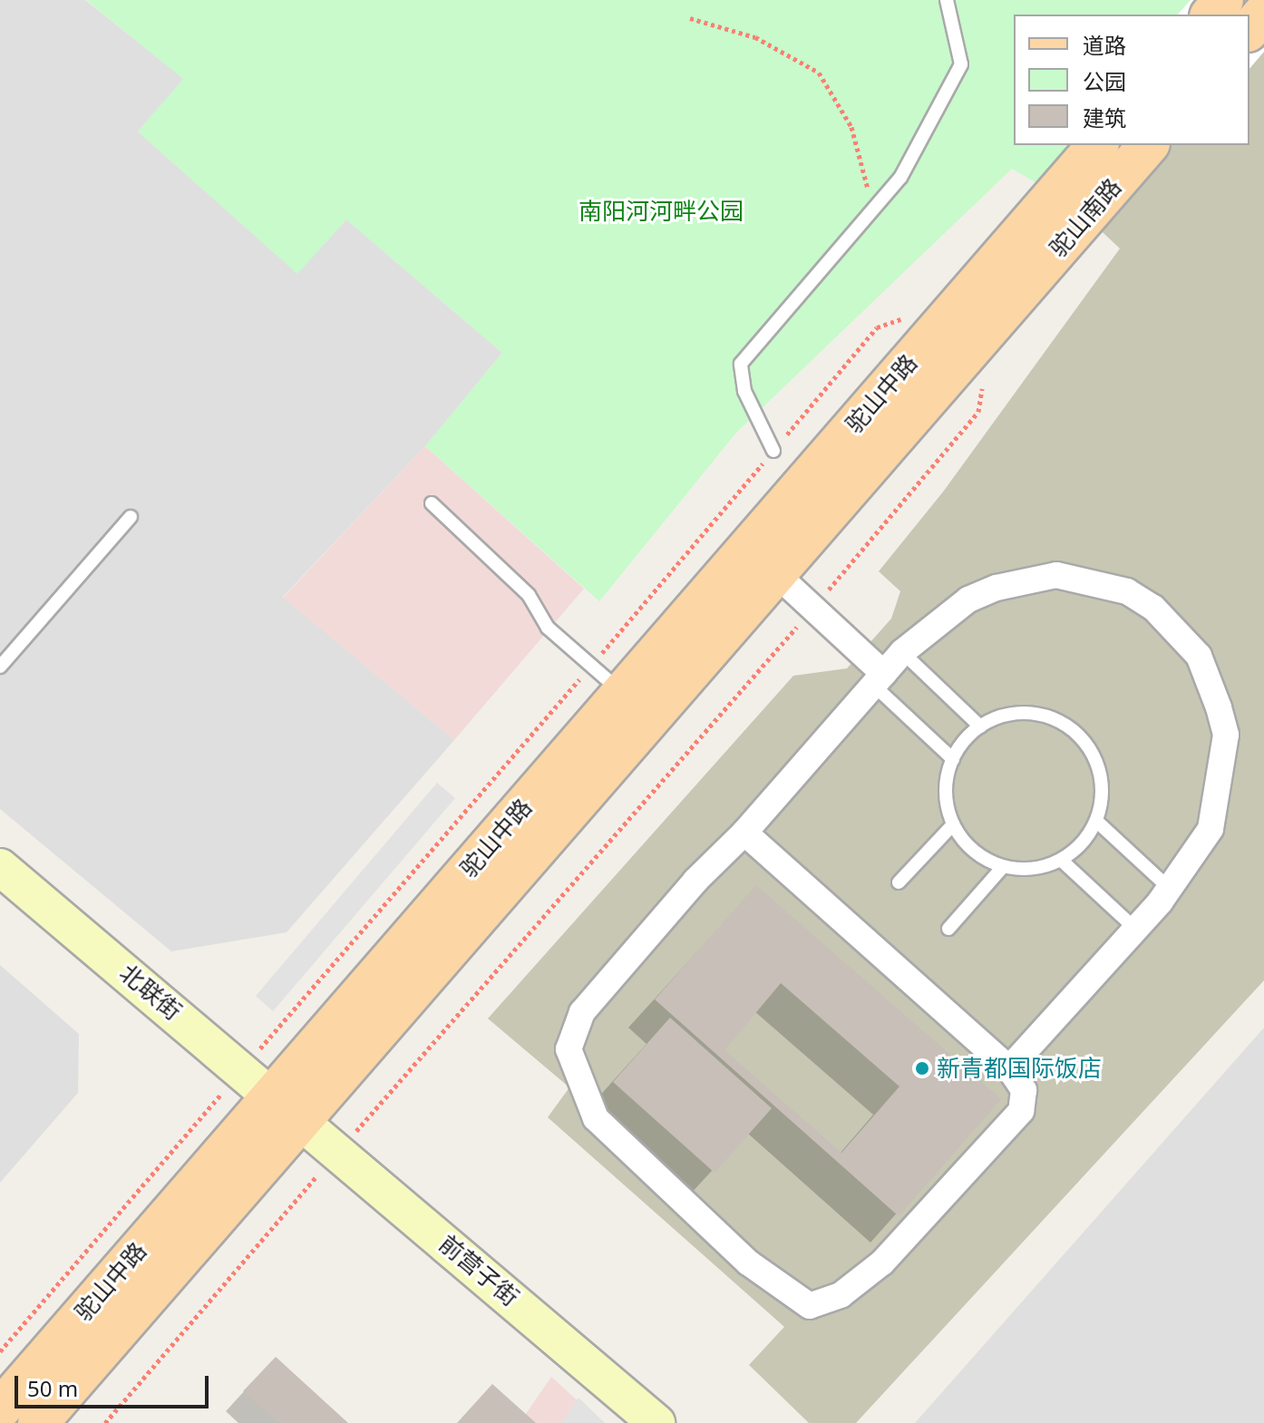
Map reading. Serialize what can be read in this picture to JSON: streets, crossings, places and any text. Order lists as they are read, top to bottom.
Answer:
{
  "streets": {
    "main road": ["驼山南路", "驼山中路"],
    "street": ["北联街", "前营子街"]
  },
  "crossings": [
    ["驼山南路", "驼山中路"],
    ["驼山中路", "北联街"],
    ["驼山中路", "前营子街"],
    ["北联街", "前营子街"]
  ],
  "parks": ["南阳河河畔公园"],
  "places": ["新青都国际饭店"],
  "legend": ["道路", "公园", "建筑"],
  "scale_bar": "50 m"
}
